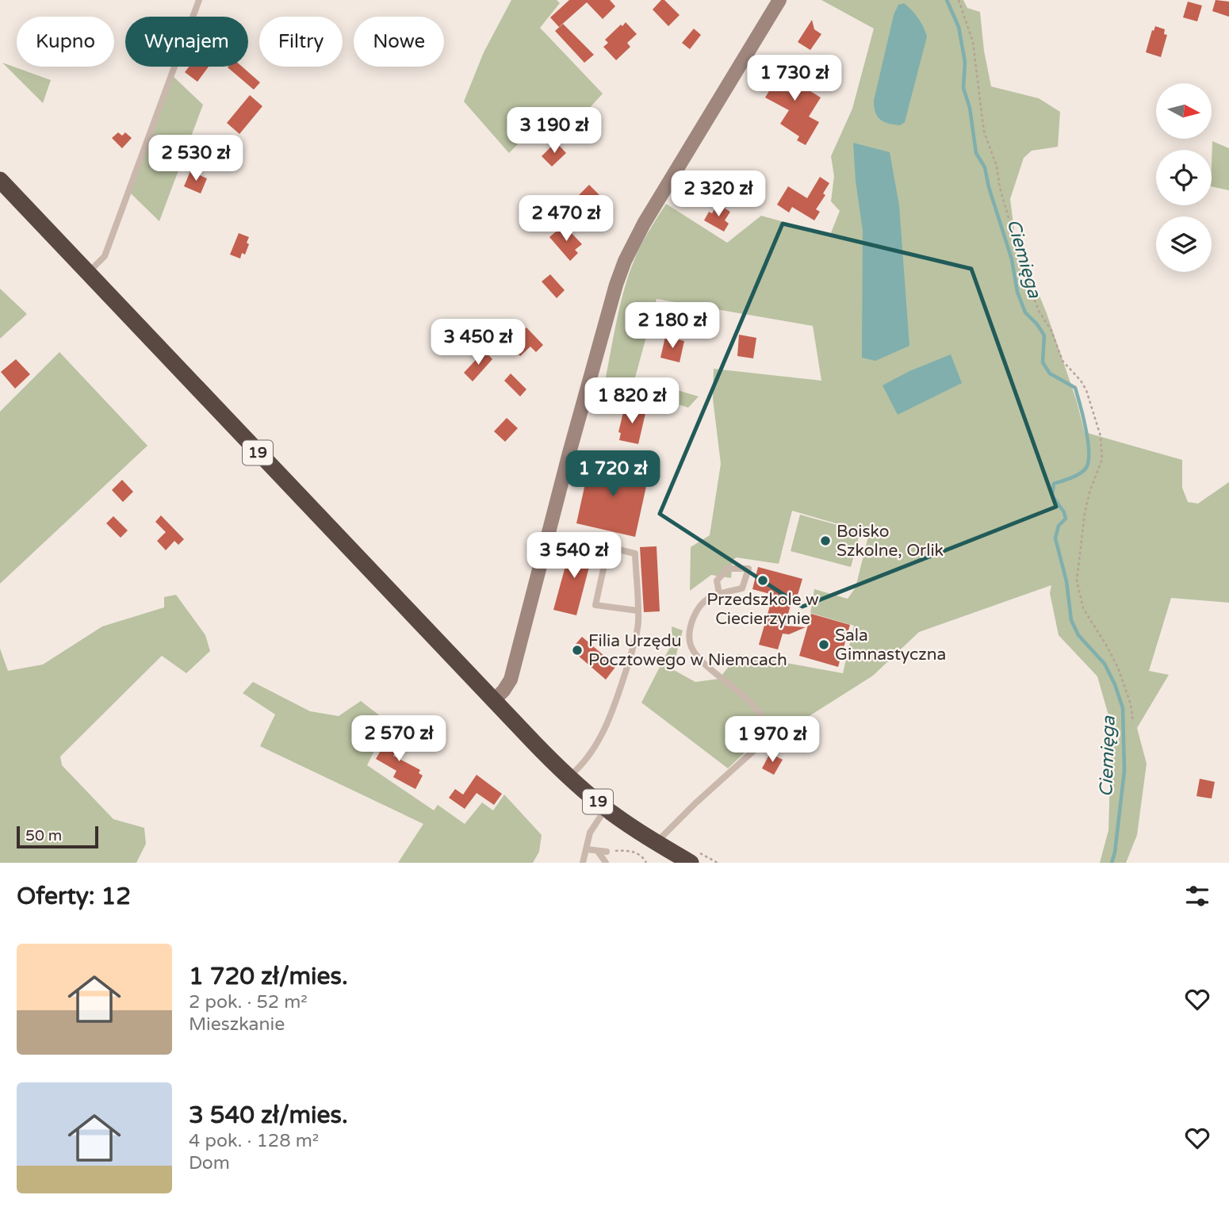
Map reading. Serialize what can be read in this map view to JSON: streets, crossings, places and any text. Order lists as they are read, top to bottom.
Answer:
{
  "streets": {
    "highway": ["19"]
  },
  "water": ["Ciemięga"],
  "places": [
    "Boisko Szkolne, Orlik",
    "Przedszkole w Ciecierzynie",
    "Sala Gimnastyczna",
    "Filia Urzędu Pocztowego w Niemcach"
  ],
  "scale_bar": "50 m",
  "north": "right",
  "page": {
    "chip": [
      "Kupno",
      "Wynajem",
      "Filtry",
      "Nowe"
    ],
    "price": [
      "1 730 zł",
      "3 190 zł",
      "2 530 zł",
      "2 320 zł",
      "2 470 zł",
      "2 180 zł",
      "3 450 zł",
      "1 820 zł",
      "1 720 zł",
      "3 540 zł",
      "2 570 zł",
      "1 970 zł"
    ],
    "scale": "50 m",
    "heading": "Oferty: 12",
    "list": [
      {
        "name": "1 720 zł/mies.",
        "note": "2 pok. · 52 m² · Mieszkanie"
      },
      {
        "name": "3 540 zł/mies.",
        "note": "4 pok. · 128 m² · Dom"
      }
    ]
  }
}
